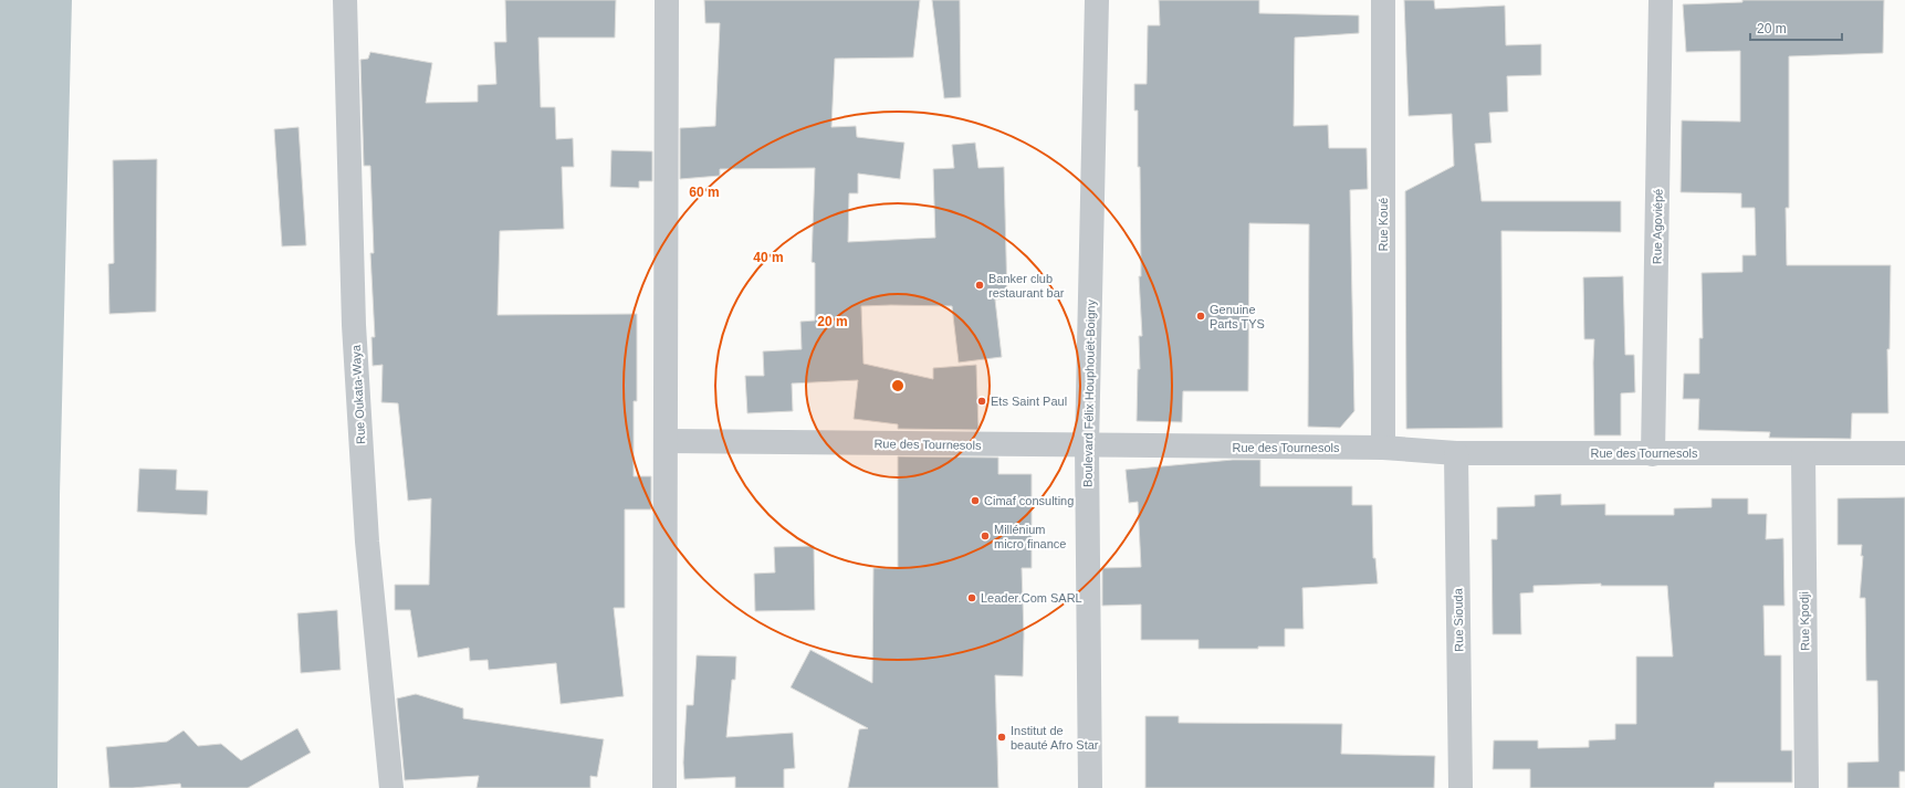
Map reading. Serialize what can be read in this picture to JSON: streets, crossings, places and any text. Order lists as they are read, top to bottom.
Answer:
{
  "streets": {
    "street": [
      "Rue Koué",
      "Rue Agoviépé",
      "Boulevard Félix Houphouët-Boigny",
      "Rue Oukata-Waya",
      "Rue des Tournesols",
      "Rue Siouda",
      "Rue Kpodji"
    ]
  },
  "crossings": [
    ["Rue Koué", "Rue des Tournesols"],
    ["Rue Agoviépé", "Rue des Tournesols"],
    ["Boulevard Félix Houphouët-Boigny", "Rue des Tournesols"],
    ["Rue des Tournesols", "Rue Siouda"],
    ["Rue des Tournesols", "Rue Kpodji"]
  ],
  "places": [
    "Banker club restaurant bar",
    "Genuine Parts TYS",
    "Ets Saint Paul",
    "Cimaf consulting",
    "Millénium micro finance",
    "Leader.Com SARL",
    "Institut de beauté Afro Star"
  ],
  "scale_bar": "20 m",
  "rings": ["60 m", "40 m", "20 m"]
}
